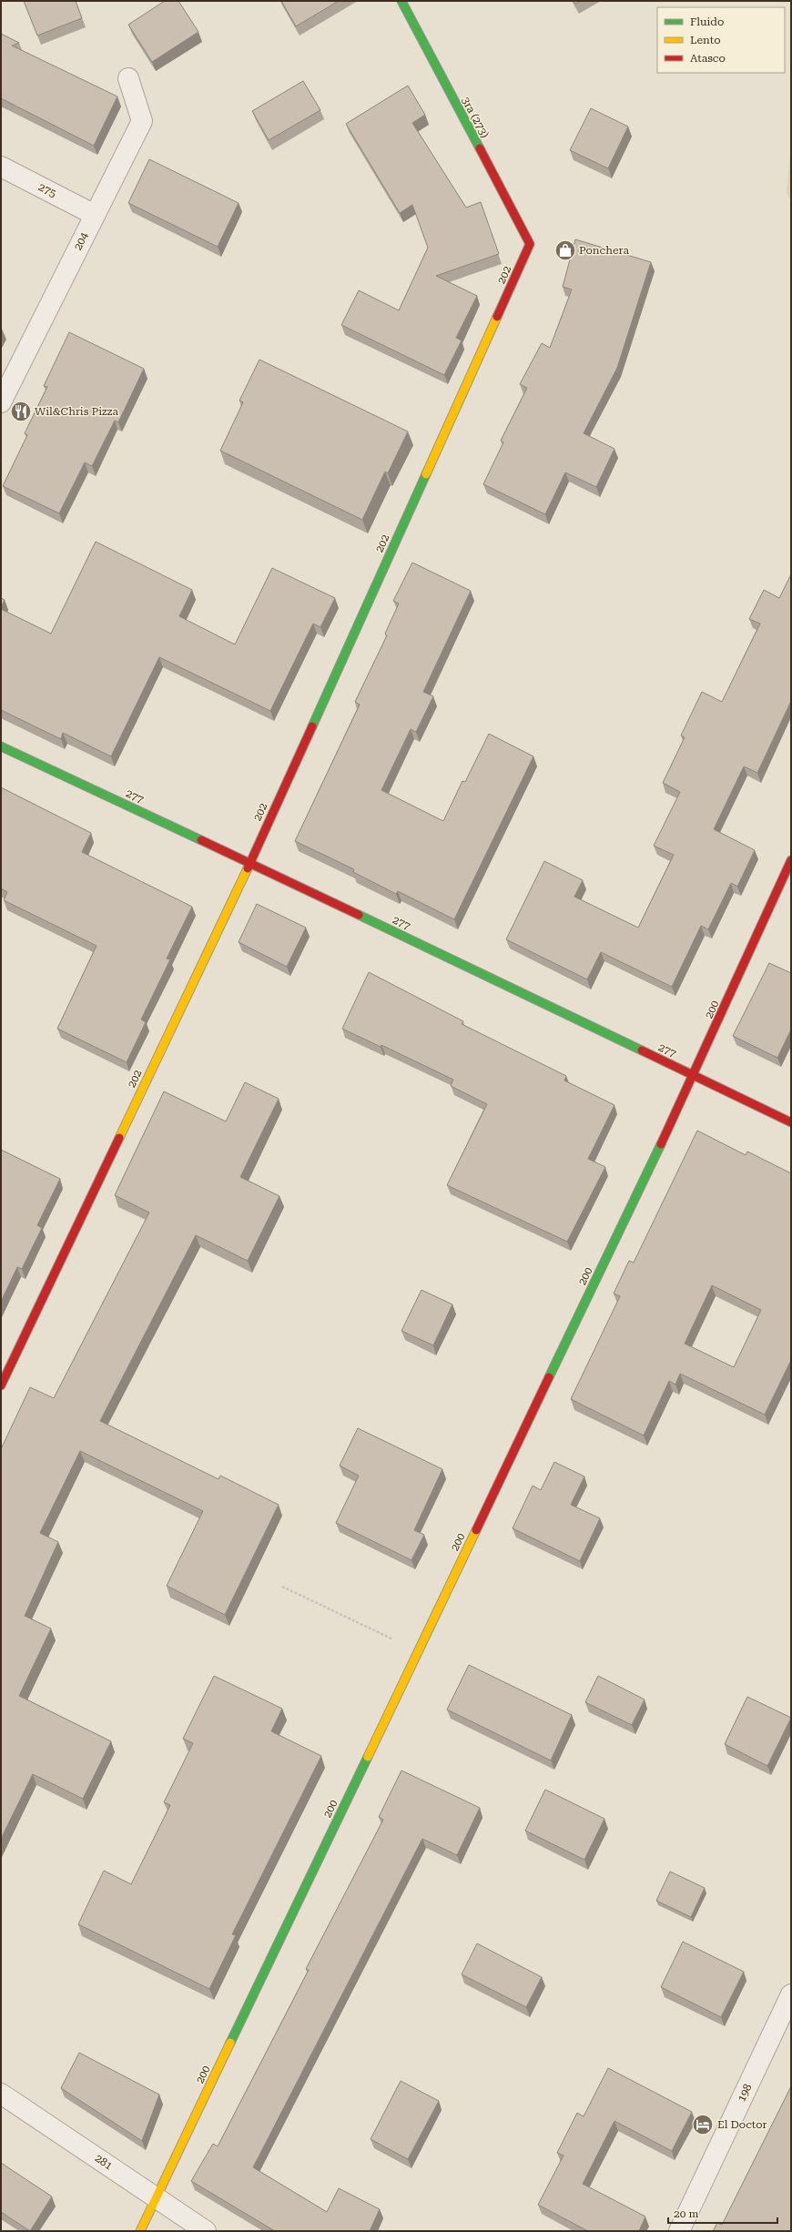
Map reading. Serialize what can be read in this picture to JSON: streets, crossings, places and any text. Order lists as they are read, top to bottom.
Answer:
{
  "streets": {
    "street": [
      "3ra (273)",
      "275",
      "204",
      "202",
      "277",
      "200",
      "198",
      "281"
    ]
  },
  "crossings": [
    ["3ra (273)", "202"],
    ["275", "204"],
    ["202", "277"],
    ["277", "200"],
    ["200", "281"]
  ],
  "places": {
    "shop": ["Ponchera"],
    "restaurant": ["Wil&Chris Pizza"],
    "hotel": ["El Doctor"]
  },
  "legend": ["Fluido", "Lento", "Atasco"],
  "scale_bar": "20 m"
}
